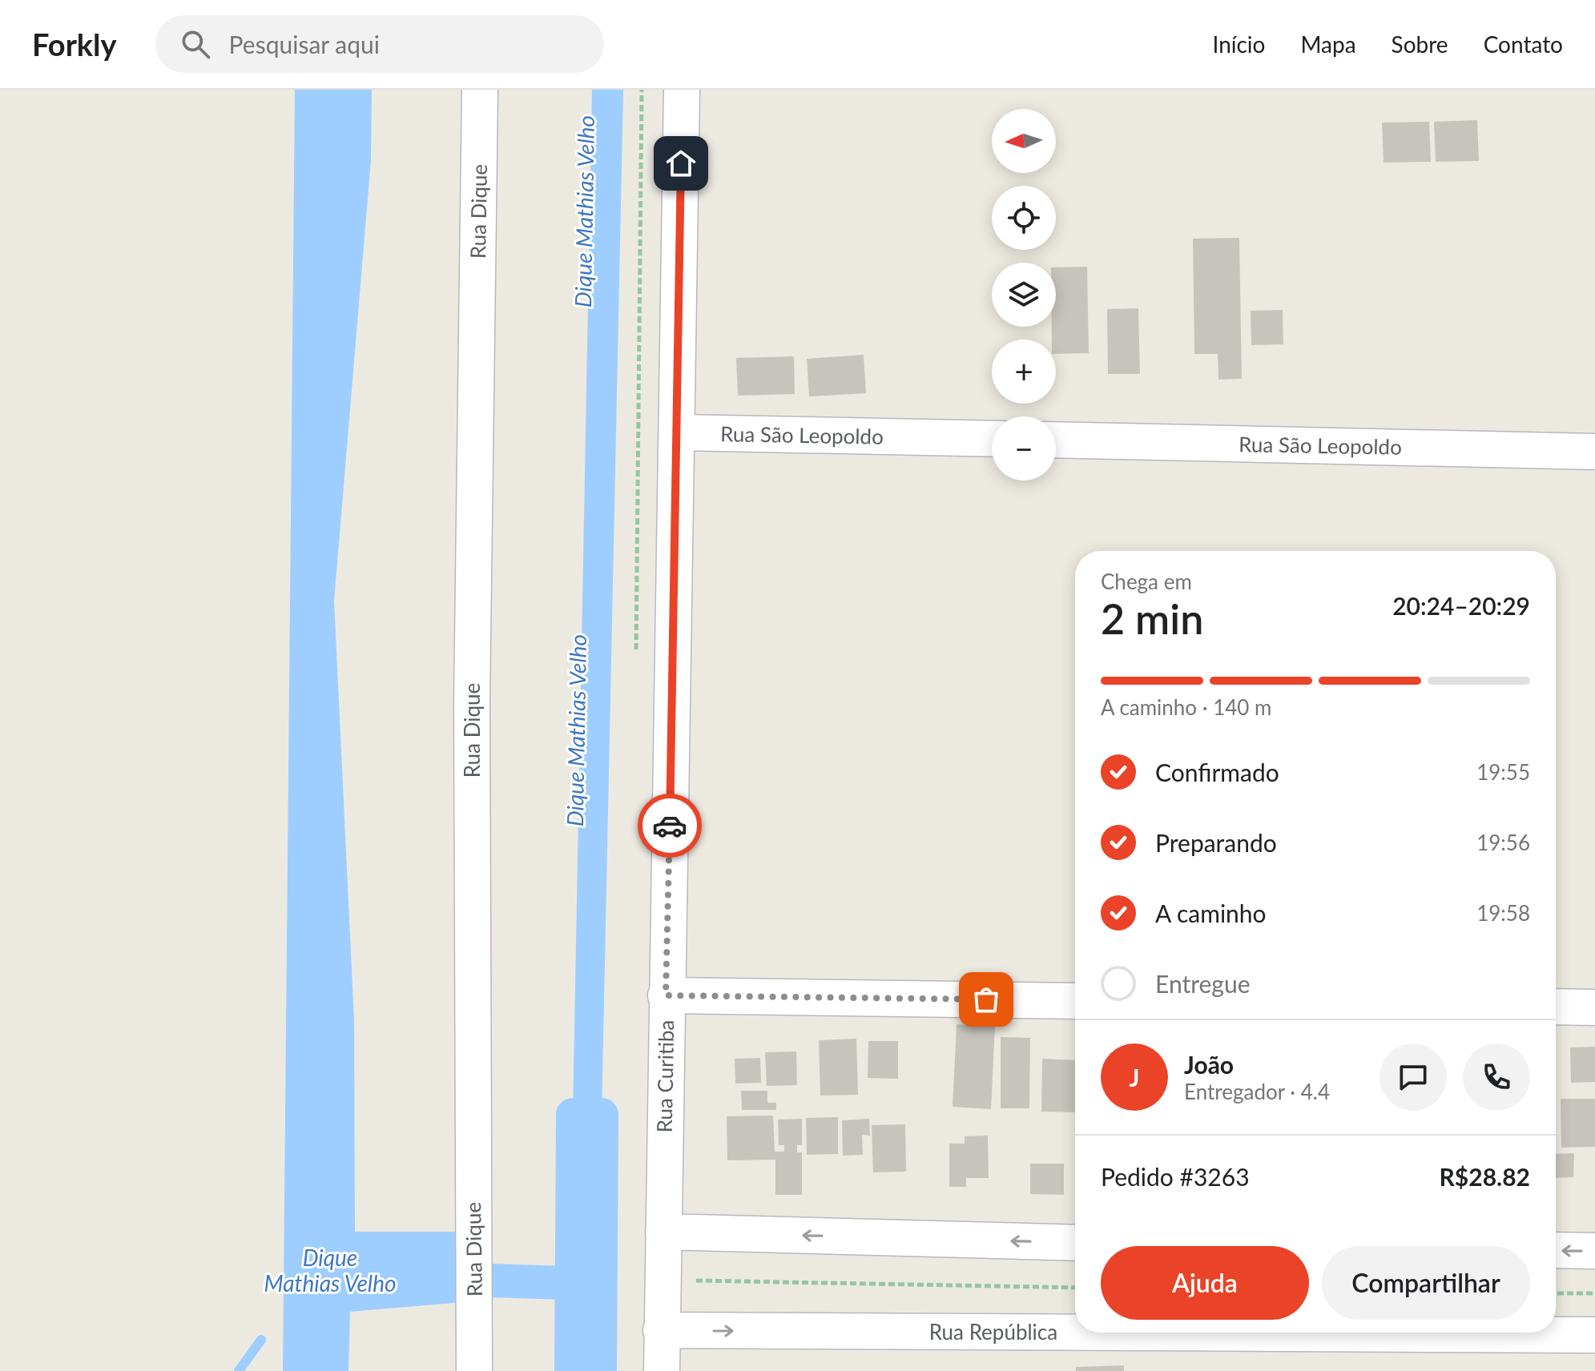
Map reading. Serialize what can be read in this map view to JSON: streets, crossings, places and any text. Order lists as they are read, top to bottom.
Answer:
{
  "streets": {
    "street": [
      "Rua Dique",
      "Rua São Leopoldo",
      "Rua Curitiba",
      "Rua República"
    ]
  },
  "crossings": [
    ["Rua São Leopoldo", "Rua Curitiba"],
    ["Rua Curitiba", "Rua República"]
  ],
  "water": ["Dique Mathias Velho"],
  "north": "left",
  "page": {
    "header": "Forkly",
    "search": "Pesquisar aqui",
    "nav": [
      "Início",
      "Mapa",
      "Sobre",
      "Contato"
    ],
    "map_buttons": ["+", "−"],
    "heading": ["2 min", "Chega em", "20:24–20:29"],
    "panel": [
      "João",
      "Entregador · 4.4",
      "Pedido #3263",
      "R$28.82"
    ],
    "bar": "A caminho · 140 m",
    "list": [
      ["Confirmado", "19:55"],
      ["Preparando", "19:56"],
      ["A caminho", "19:58"],
      "Entregue"
    ],
    "round": "J",
    "buttons": ["Ajuda", "Compartilhar"]
  }
}
